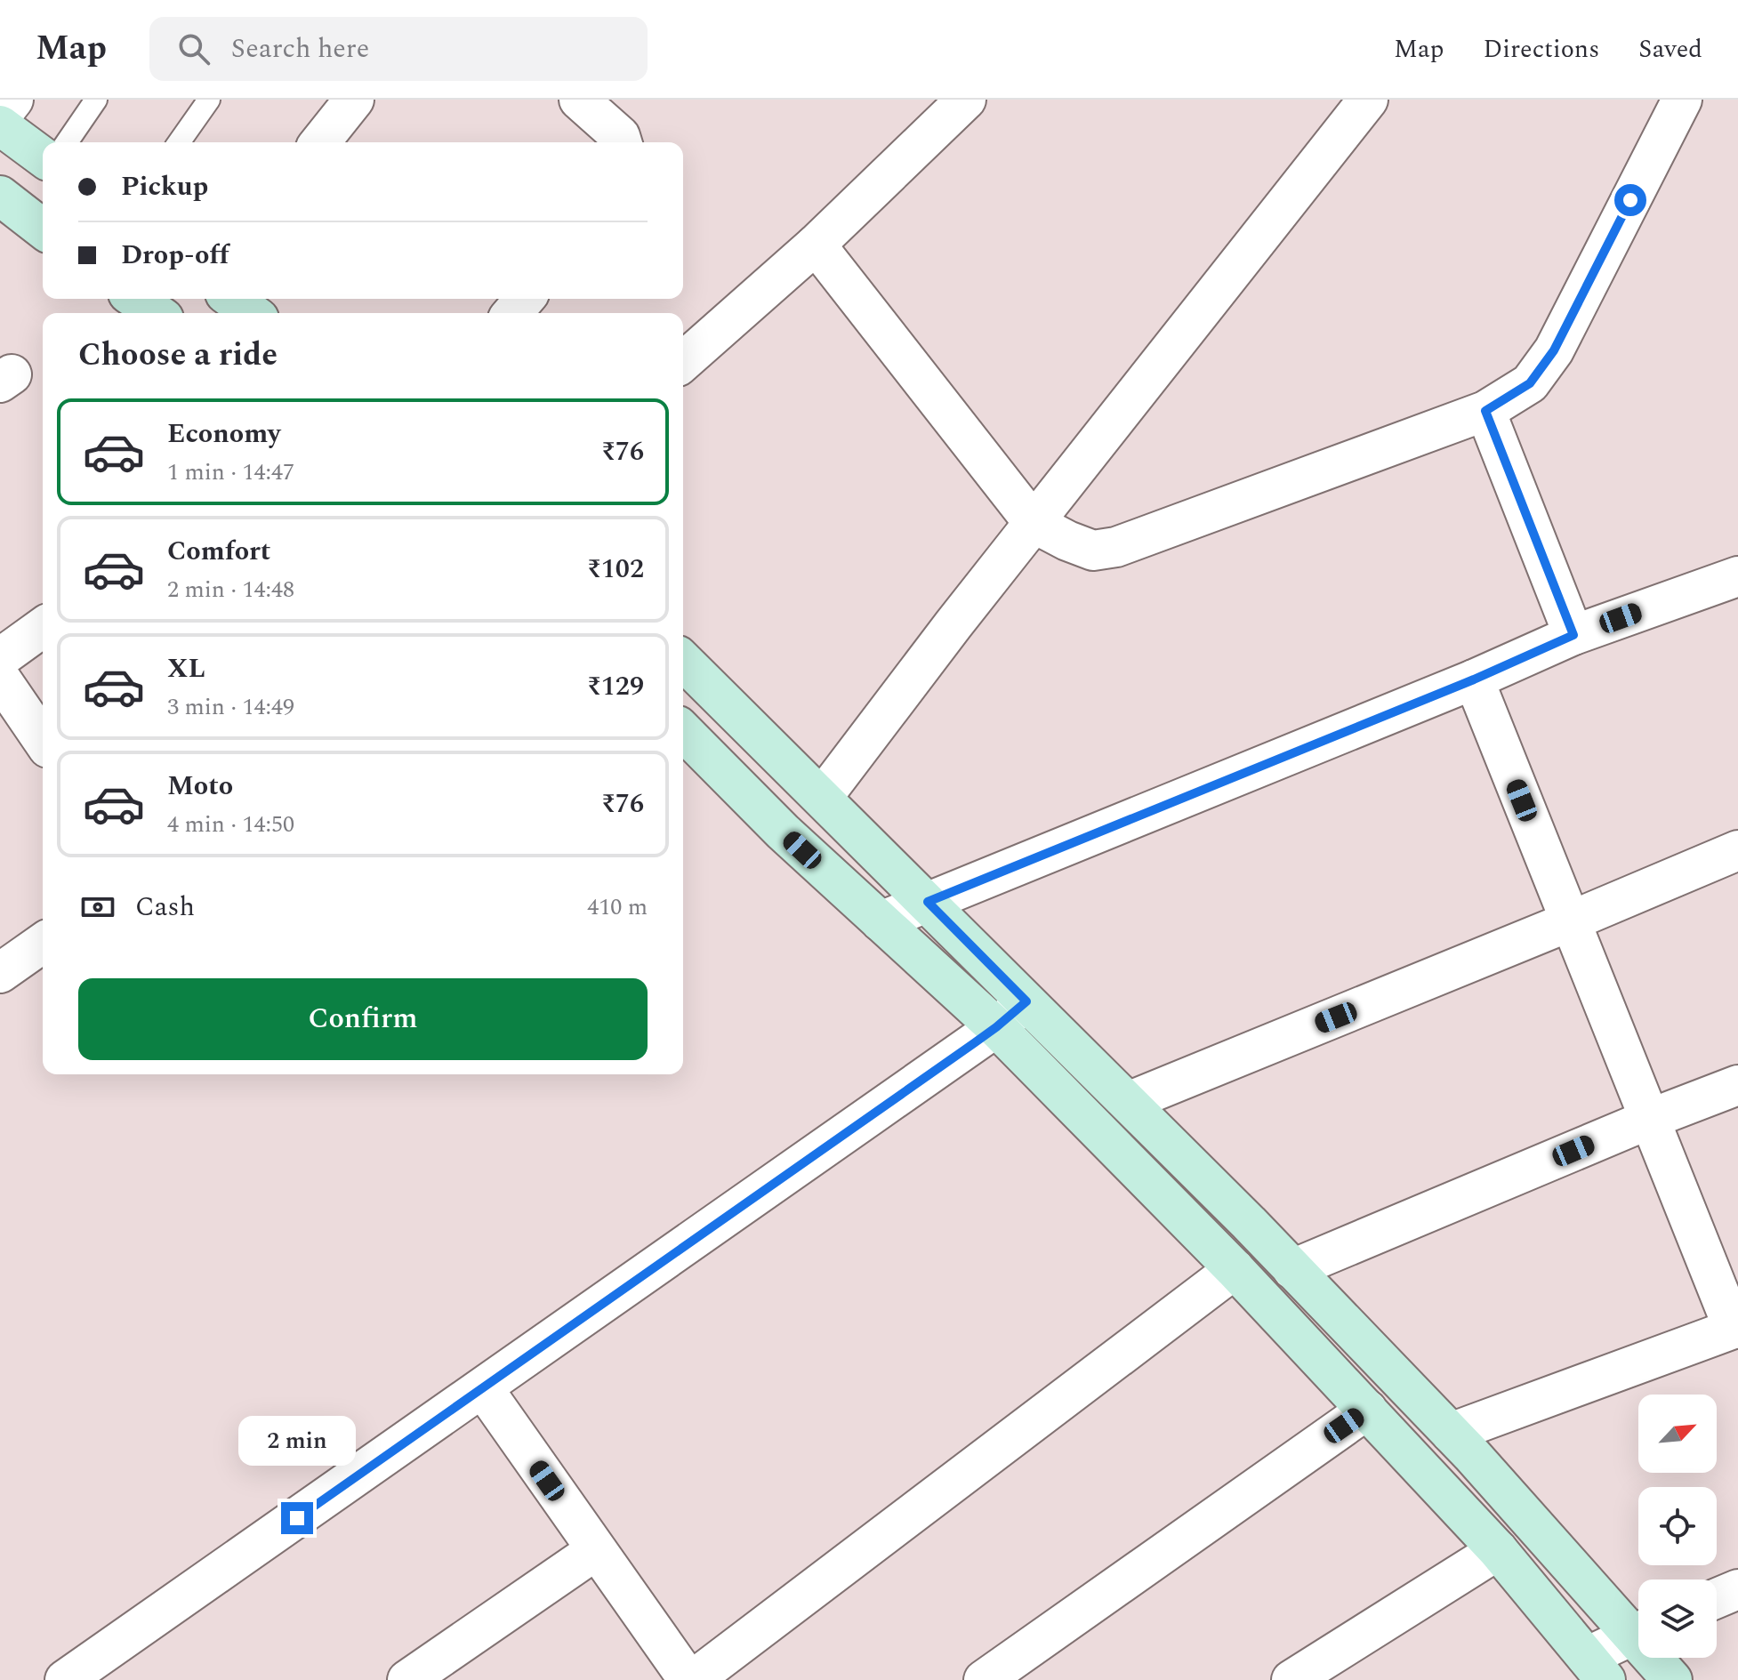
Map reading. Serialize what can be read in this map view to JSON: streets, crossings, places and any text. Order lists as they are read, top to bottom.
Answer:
{
  "north": "top right",
  "page": {
    "header": "Map",
    "search": "Search here",
    "nav": ["Map", "Directions", "Saved"],
    "banner": ["Pickup", "Drop-off"],
    "heading": "Choose a ride",
    "list": [
      {
        "name": "Economy",
        "note": "1 min · 14:47",
        "value": "₹76"
      },
      {
        "name": "Comfort",
        "note": "2 min · 14:48",
        "value": "₹102"
      },
      {
        "name": "XL",
        "note": "3 min · 14:49",
        "value": "₹129"
      },
      {
        "name": "Moto",
        "note": "4 min · 14:50",
        "value": "₹76"
      }
    ],
    "pay": ["Cash", "410 m"],
    "buttons": "Confirm",
    "bubble": "2 min"
  }
}
